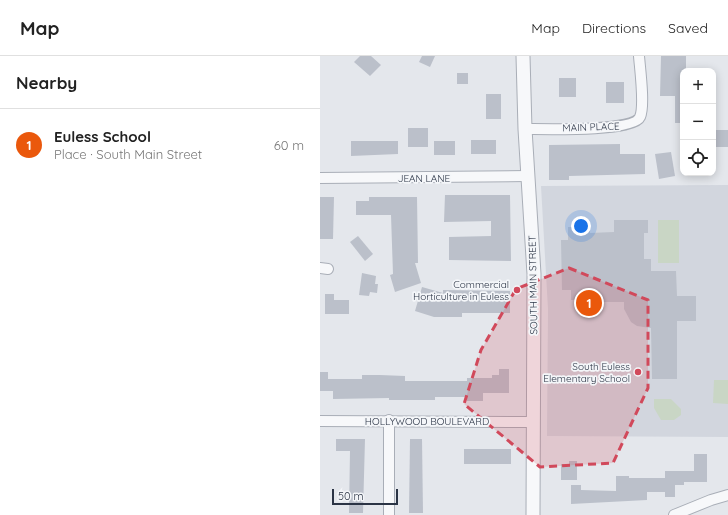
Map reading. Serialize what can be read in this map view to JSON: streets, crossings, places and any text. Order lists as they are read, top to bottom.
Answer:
{
  "streets": {
    "street": [
      "MAIN PLACE",
      "JEAN LANE",
      "SOUTH MAIN STREET",
      "HOLLYWOOD BOULEVARD"
    ]
  },
  "crossings": [
    ["MAIN PLACE", "SOUTH MAIN STREET"],
    ["JEAN LANE", "SOUTH MAIN STREET"],
    ["SOUTH MAIN STREET", "HOLLYWOOD BOULEVARD"]
  ],
  "places": ["Commercial Horticulture in Euless", "South Euless Elementary School"],
  "scale_bar": "50 m",
  "page": {
    "header": "Map",
    "nav": ["Map", "Directions", "Saved"],
    "heading": "Nearby",
    "map_buttons": ["+", "−"],
    "list": [
      {
        "mark": "1",
        "name": "Euless School",
        "note": "Place · South Main Street",
        "value": "60 m"
      }
    ],
    "pins": "1",
    "scale": "50 m"
  }
}
